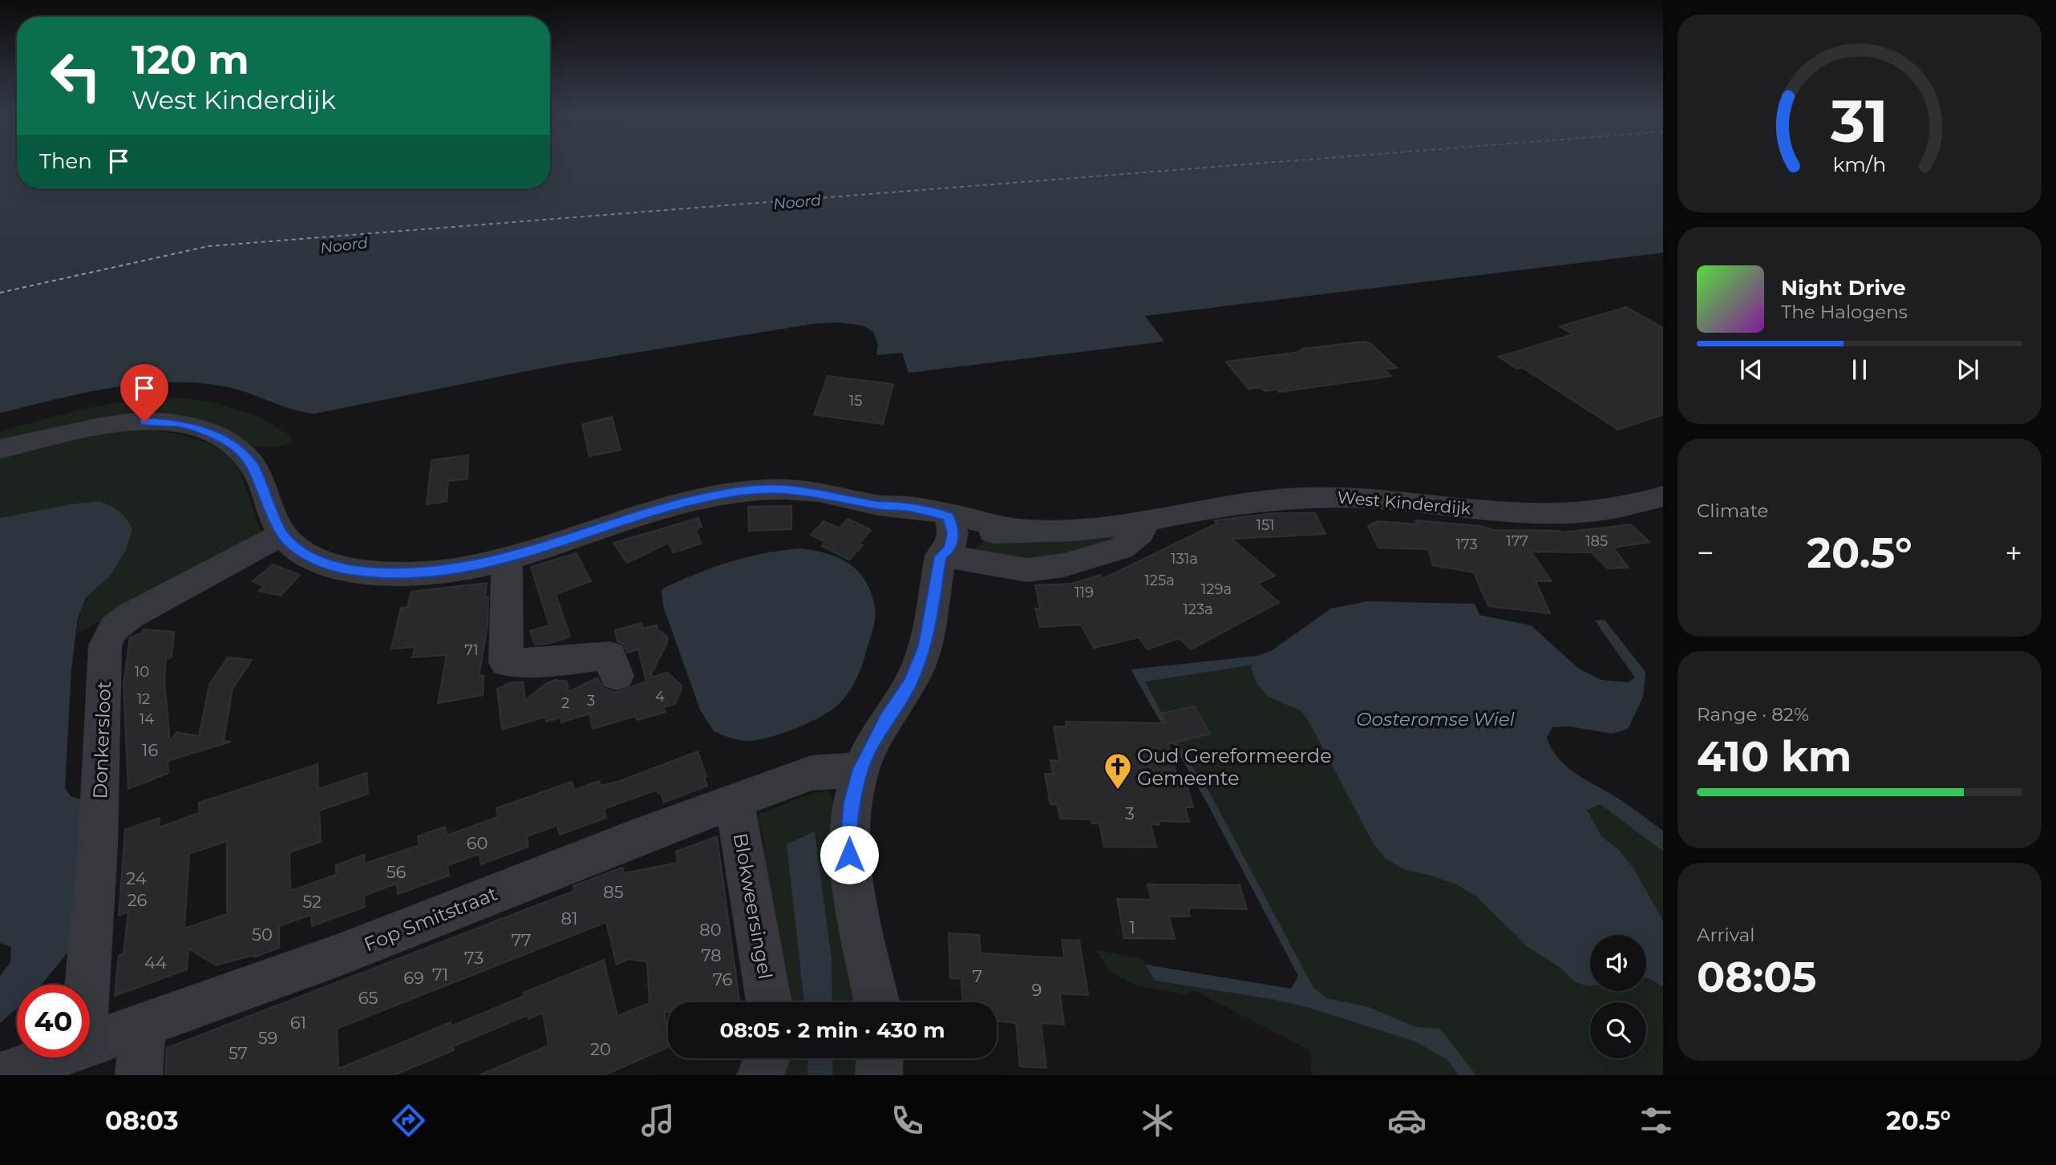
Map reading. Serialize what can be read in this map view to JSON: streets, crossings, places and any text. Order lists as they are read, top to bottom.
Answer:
{
  "streets": {
    "street": [
      "West Kinderdijk",
      "Donkersloot",
      "Blokweersingel",
      "Fop Smitstraat"
    ]
  },
  "crossings": [
    ["West Kinderdijk", "Donkersloot"],
    ["Blokweersingel", "Fop Smitstraat"]
  ],
  "water": ["Noord", "Oosteromse Wiel"],
  "places": {
    "church": ["Oud Gereformeerde Gemeente"]
  },
  "house_numbers": [
    "15",
    "151",
    "177",
    "185",
    "173",
    "131a",
    "125a",
    "129a",
    "119",
    "123a",
    "71",
    "10",
    "4",
    "12",
    "3",
    "2",
    "14",
    "16",
    "3",
    "60",
    "56",
    "24",
    "85",
    "26",
    "52",
    "81",
    "1",
    "80",
    "50",
    "77",
    "78",
    "73",
    "44",
    "71",
    "7",
    "69",
    "76",
    "9",
    "65",
    "61",
    "59",
    "20",
    "57"
  ],
  "page": {
    "turn": ["120 m", "West Kinderdijk"],
    "then": "Then",
    "song": ["Night Drive", "The Halogens"],
    "tile": [
      "Climate",
      ["Range · 82%", "410 km"],
      ["Arrival", "08:05"]
    ],
    "heat": ["−", "20.5°", "+"],
    "limit": "40",
    "trip": "08:05 · 2 min · 430 m",
    "tabs": ["08:03", "20.5°"],
    "gauge": ["31", "km/h"]
  }
}
